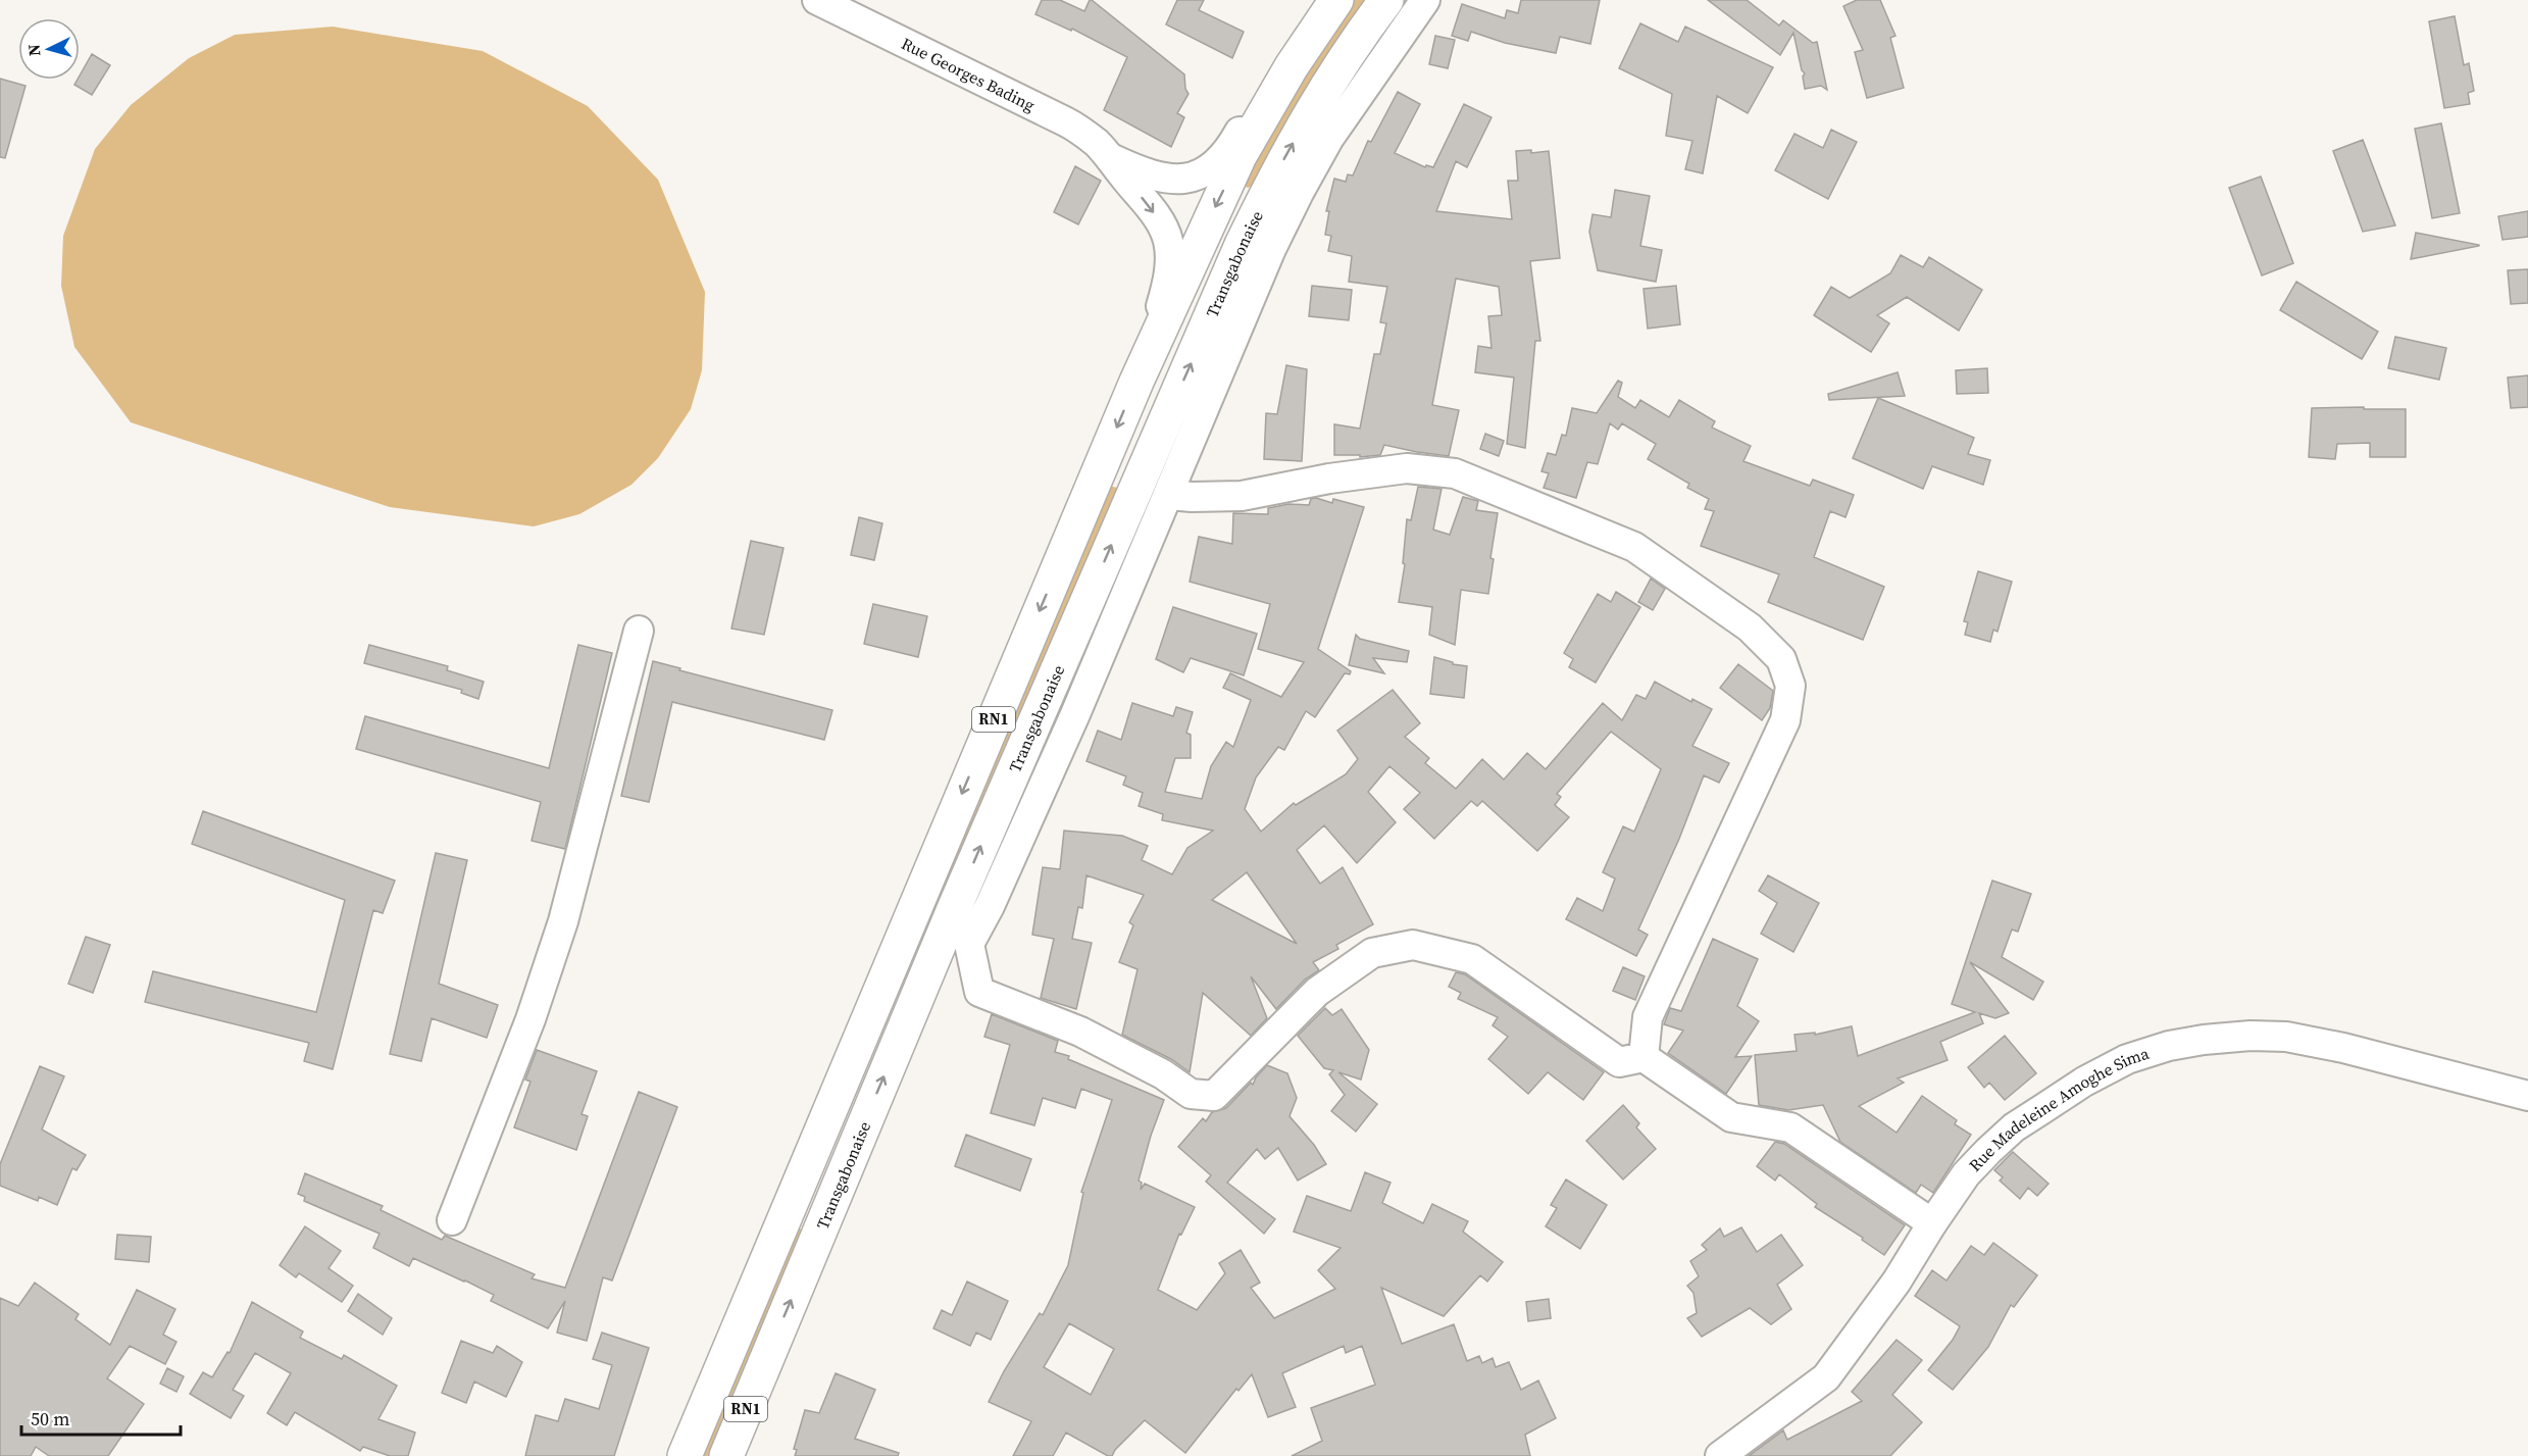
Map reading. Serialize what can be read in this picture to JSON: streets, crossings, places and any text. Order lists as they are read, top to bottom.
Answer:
{
  "streets": {
    "highway": ["Transgabonaise", "RN1"],
    "street": ["Rue Georges Bading", "Rue Madeleine Amoghe Sima"]
  },
  "scale_bar": "50 m",
  "north": "left"
}
